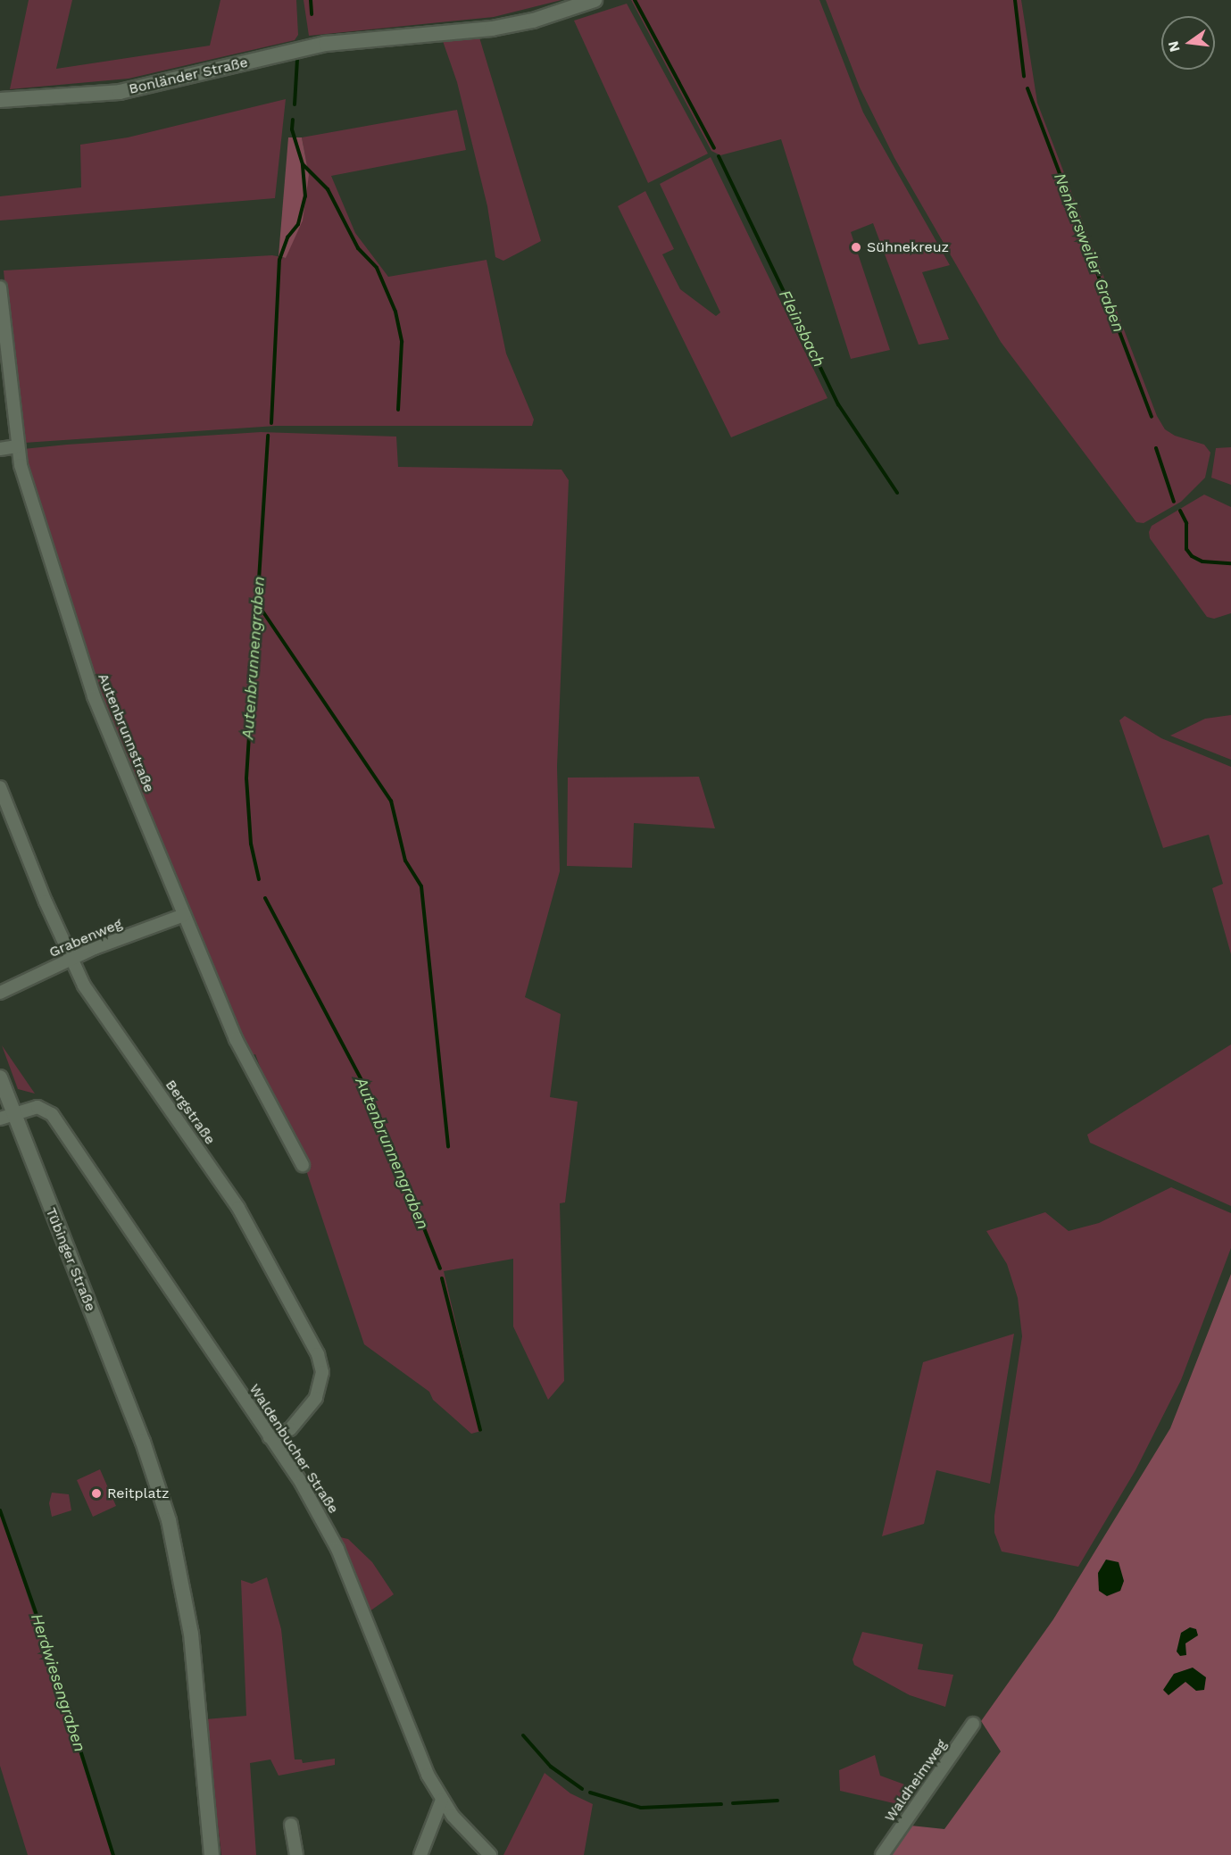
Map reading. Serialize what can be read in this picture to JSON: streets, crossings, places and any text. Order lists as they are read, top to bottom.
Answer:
{
  "streets": {
    "main road": ["Bonländer Straße", "Tübinger Straße"],
    "street": [
      "Autenbrunnstraße",
      "Grabenweg",
      "Bergstraße",
      "Waldenbucher Straße",
      "Waldheimweg"
    ]
  },
  "crossings": [
    ["Autenbrunnstraße", "Grabenweg"],
    ["Grabenweg", "Bergstraße"],
    ["Bergstraße", "Waldenbucher Straße"],
    ["Tübinger Straße", "Waldenbucher Straße"]
  ],
  "water": [
    "Nenkersweiler Graben",
    "Fleinsbach",
    "Autenbrunnengraben",
    "Herdwiesengraben"
  ],
  "places": ["Sühnekreuz", "Reitplatz"],
  "north": "left"
}
